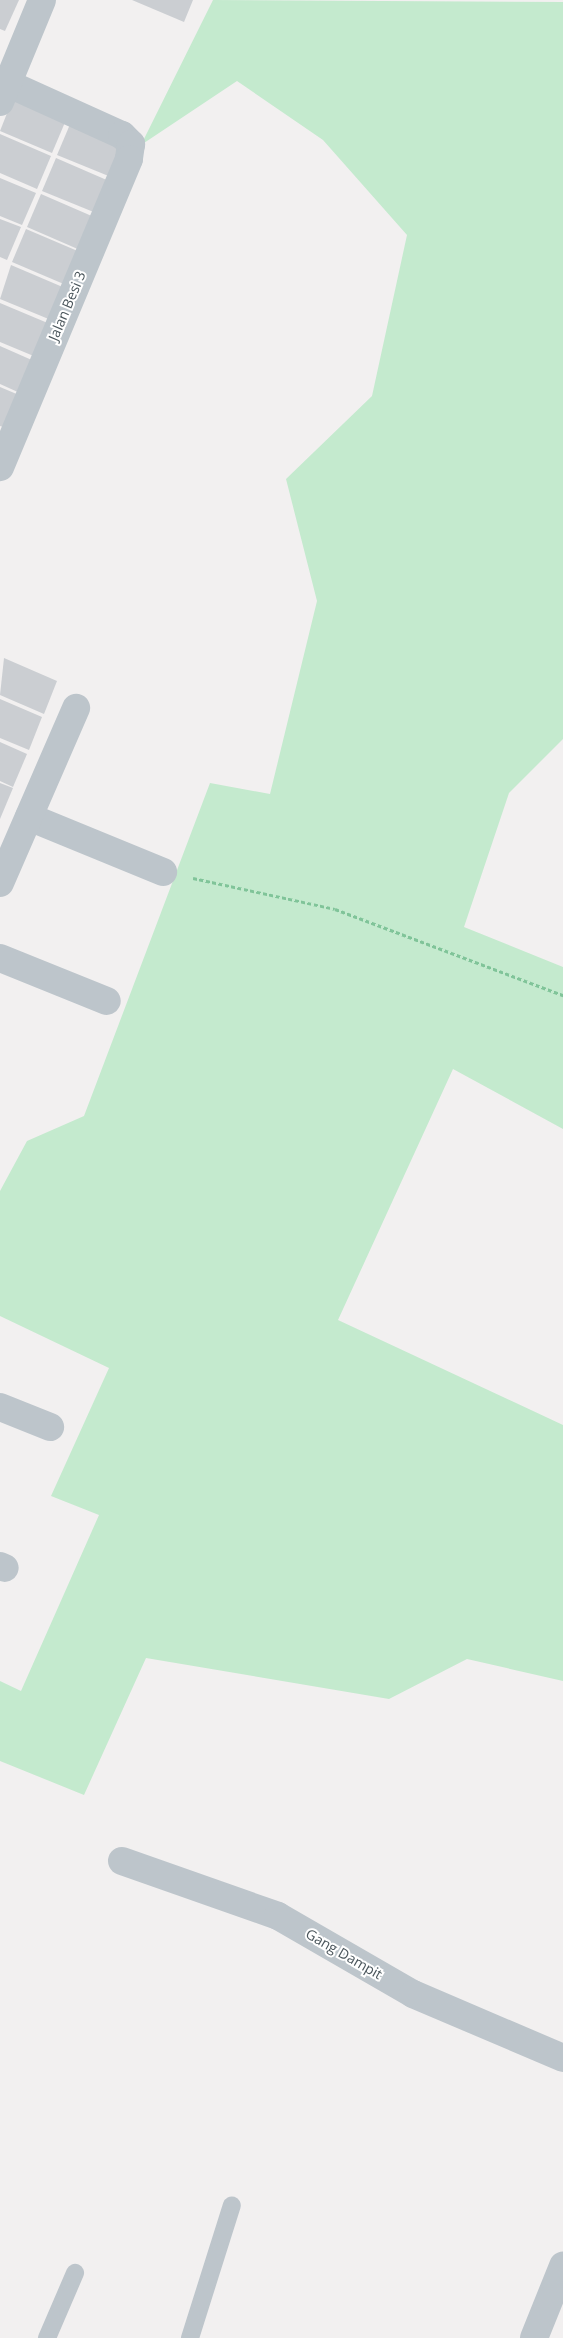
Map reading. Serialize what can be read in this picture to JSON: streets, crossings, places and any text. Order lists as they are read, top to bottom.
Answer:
{
  "streets": {
    "street": ["Jalan Besi 3", "Gang Dampit"]
  }
}
